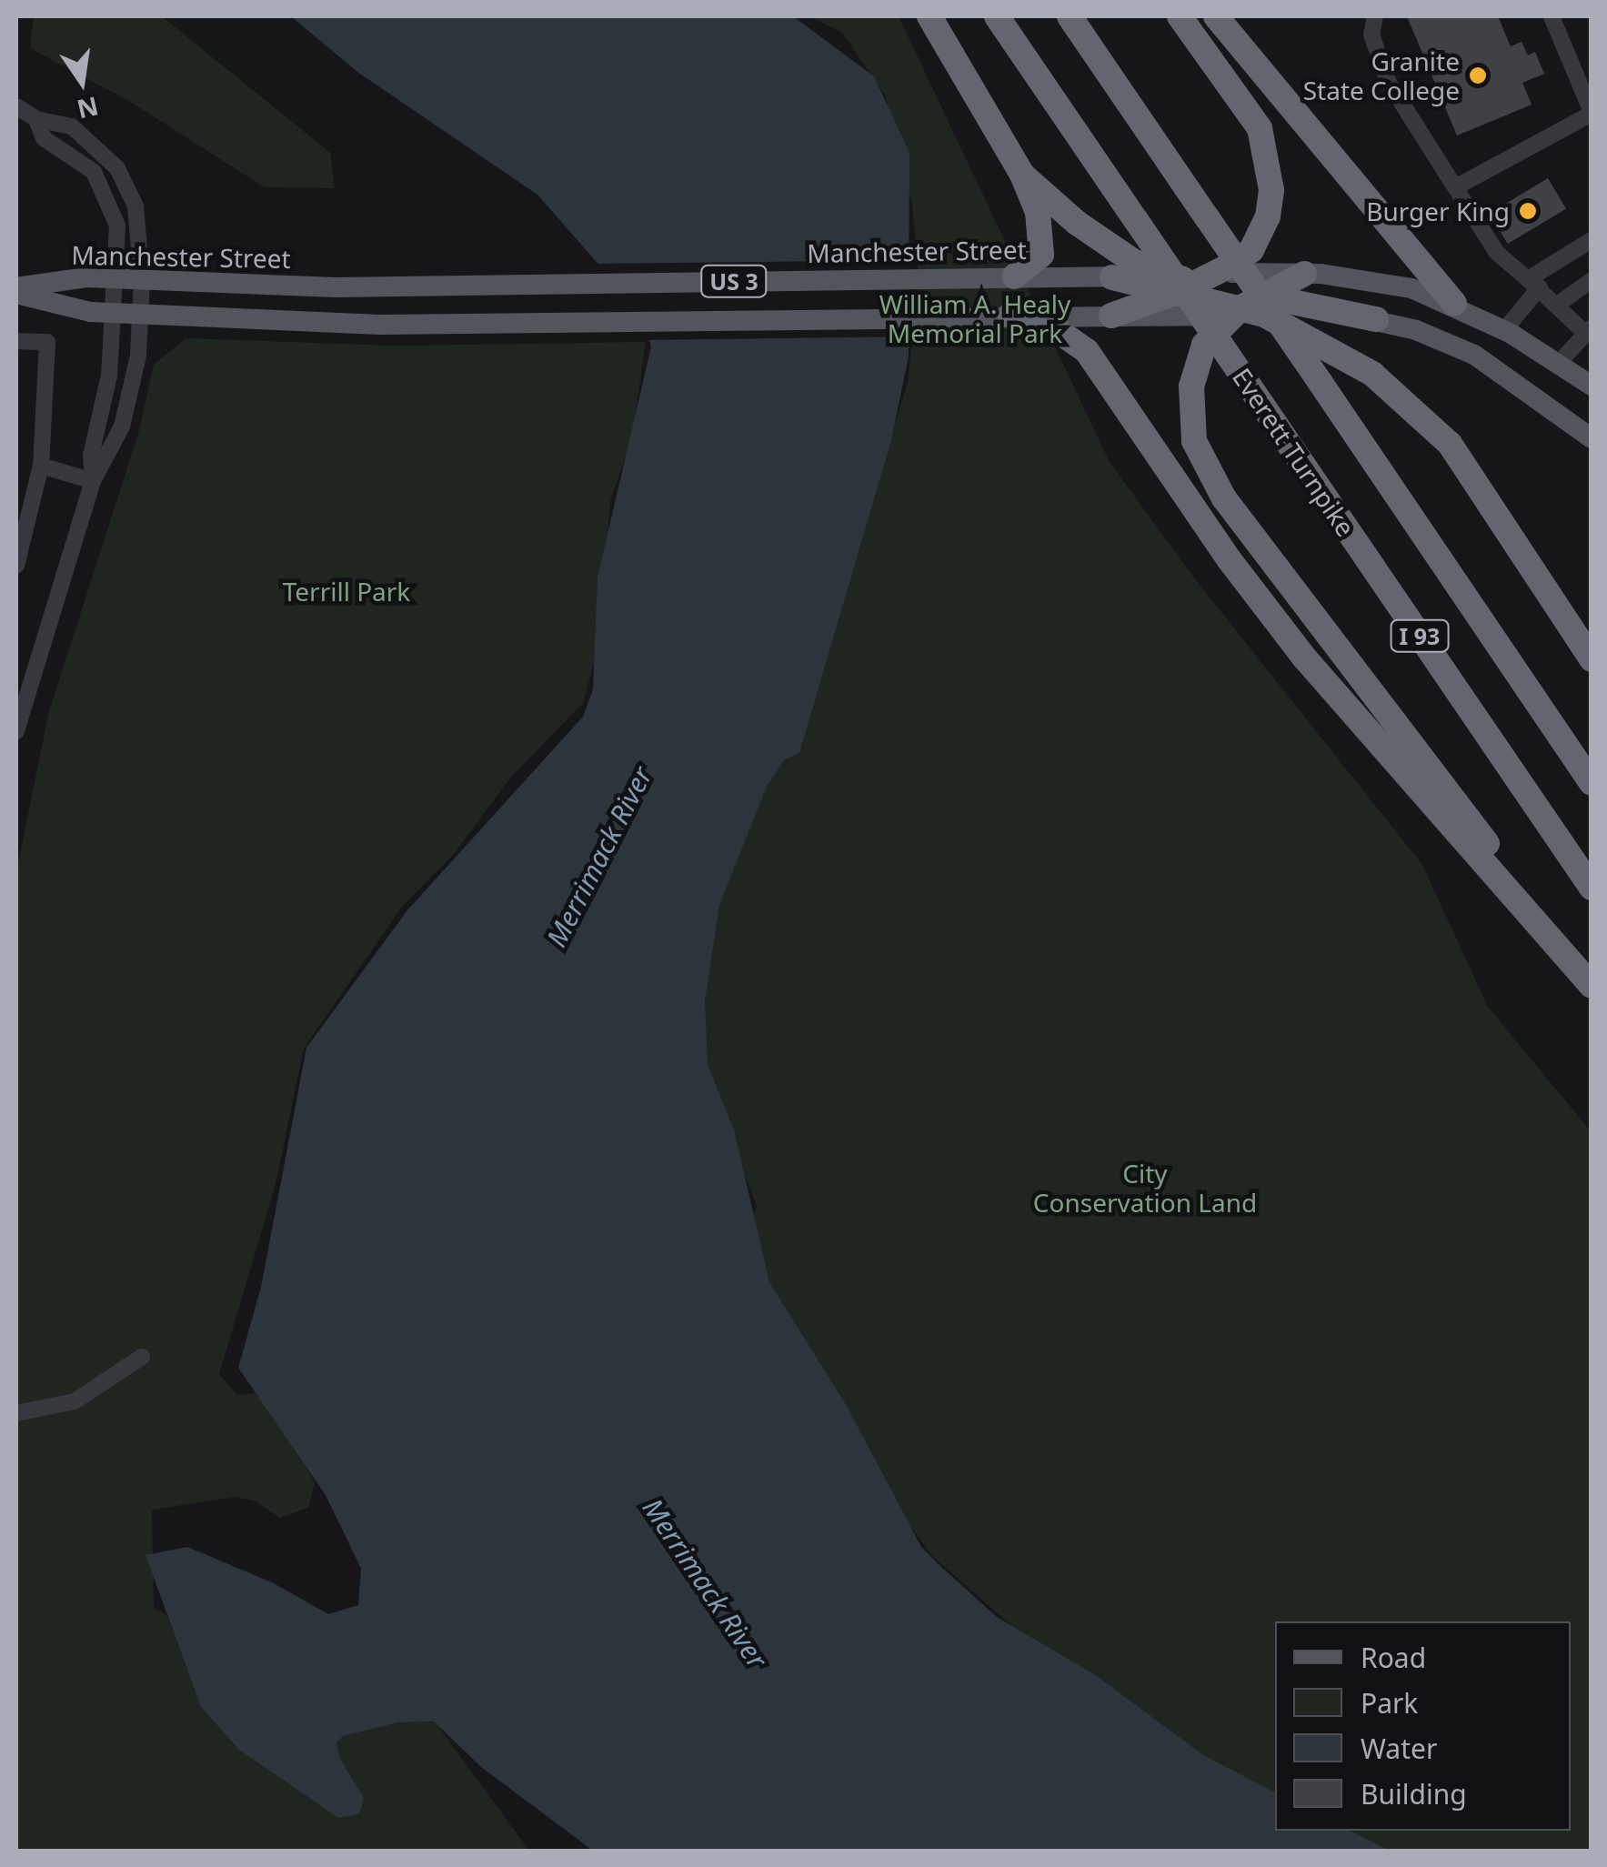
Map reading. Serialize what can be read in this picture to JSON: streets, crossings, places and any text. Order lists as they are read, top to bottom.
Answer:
{
  "streets": {
    "highway": ["Everett Turnpike", "I 93"],
    "main road": ["Manchester Street", "US 3"]
  },
  "water": ["Merrimack River"],
  "parks": ["William A. Healy Memorial Park", "Terrill Park", "City Conservation Land"],
  "places": ["Granite State College", "Burger King"],
  "legend": [
    "Road",
    "Park",
    "Water",
    "Building"
  ],
  "north": "bottom"
}
